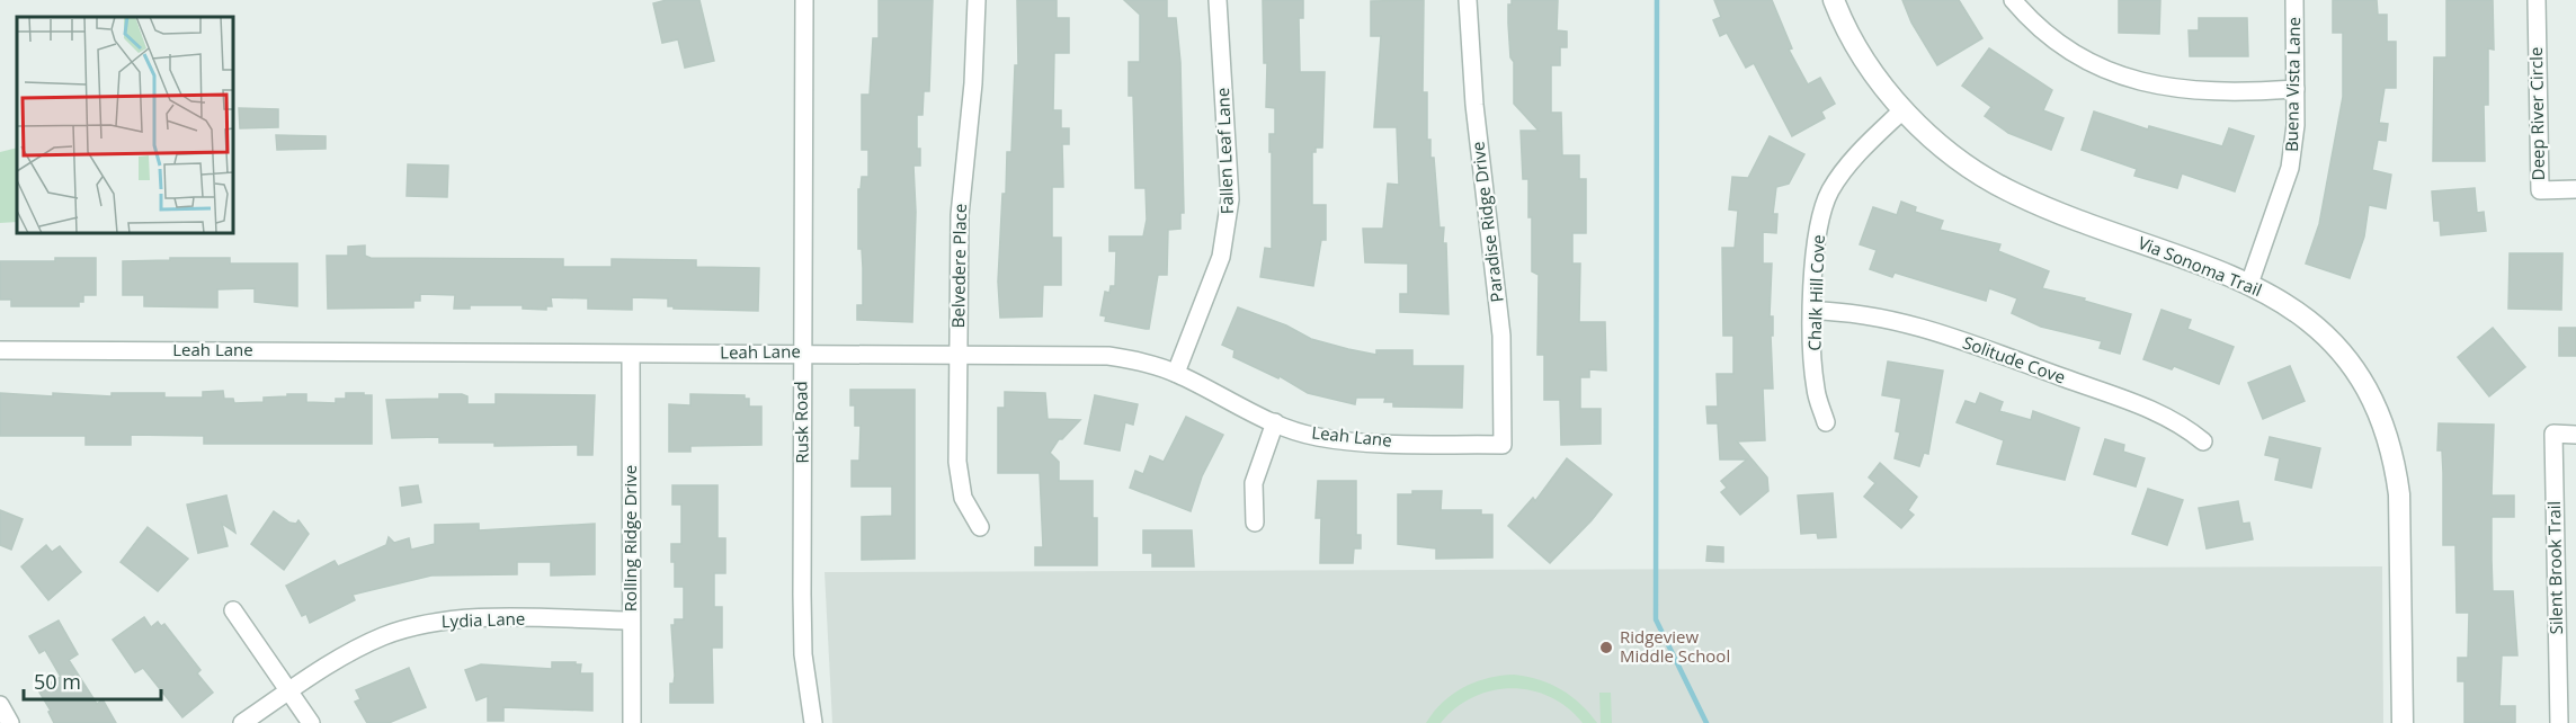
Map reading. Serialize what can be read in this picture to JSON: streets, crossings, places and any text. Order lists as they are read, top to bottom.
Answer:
{
  "streets": {
    "street": [
      "Buena Vista Lane",
      "Deep River Circle",
      "Fallen Leaf Lane",
      "Paradise Ridge Drive",
      "Belvedere Place",
      "Via Sonoma Trail",
      "Chalk Hill Cove",
      "Leah Lane",
      "Solitude Cove",
      "Rusk Road",
      "Rolling Ridge Drive",
      "Silent Brook Trail",
      "Lydia Lane"
    ]
  },
  "crossings": [
    ["Buena Vista Lane", "Via Sonoma Trail"],
    ["Fallen Leaf Lane", "Leah Lane"],
    ["Paradise Ridge Drive", "Leah Lane"],
    ["Belvedere Place", "Leah Lane"],
    ["Via Sonoma Trail", "Chalk Hill Cove"],
    ["Chalk Hill Cove", "Solitude Cove"],
    ["Leah Lane", "Rusk Road"],
    ["Leah Lane", "Rolling Ridge Drive"],
    ["Rolling Ridge Drive", "Lydia Lane"]
  ],
  "places": ["Ridgeview Middle School"],
  "scale_bar": "50 m"
}
